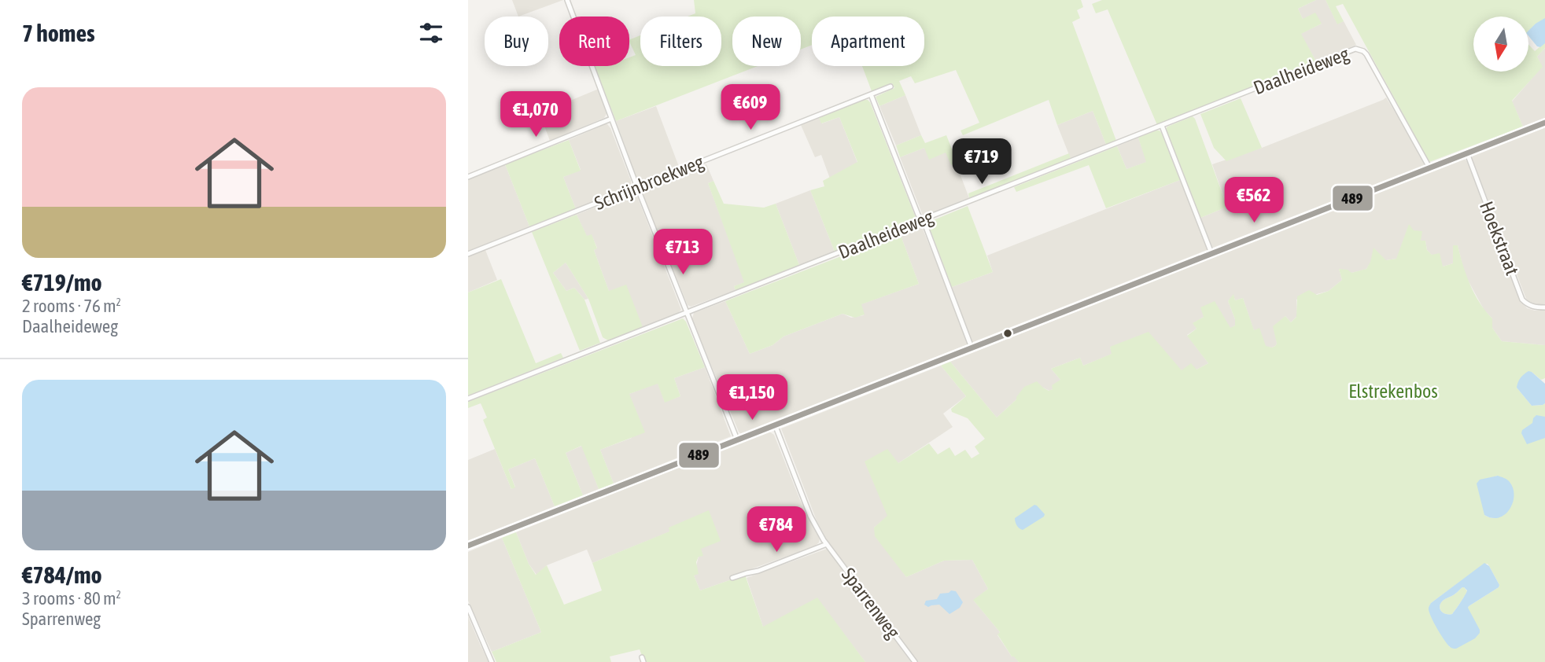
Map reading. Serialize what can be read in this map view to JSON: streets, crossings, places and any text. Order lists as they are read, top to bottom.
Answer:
{
  "streets": {
    "street": [
      "Daalheideweg",
      "Schrijnbroekweg",
      "Hoekstraat",
      "Sparrenweg"
    ]
  },
  "parks": ["Elstrekenbos"],
  "lines": ["transit line 489"],
  "north": "bottom",
  "page": {
    "heading": "7 homes",
    "chip": [
      "Buy",
      "Rent",
      "Filters",
      "New",
      "Apartment"
    ],
    "list": [
      {
        "name": "€719/mo",
        "note": "2 rooms · 76 m² · Daalheideweg"
      },
      {
        "name": "€784/mo",
        "note": "3 rooms · 80 m² · Sparrenweg"
      }
    ],
    "price": [
      "€609",
      "€1,070",
      "€719",
      "€562",
      "€713",
      "€1,150",
      "€784"
    ]
  }
}
